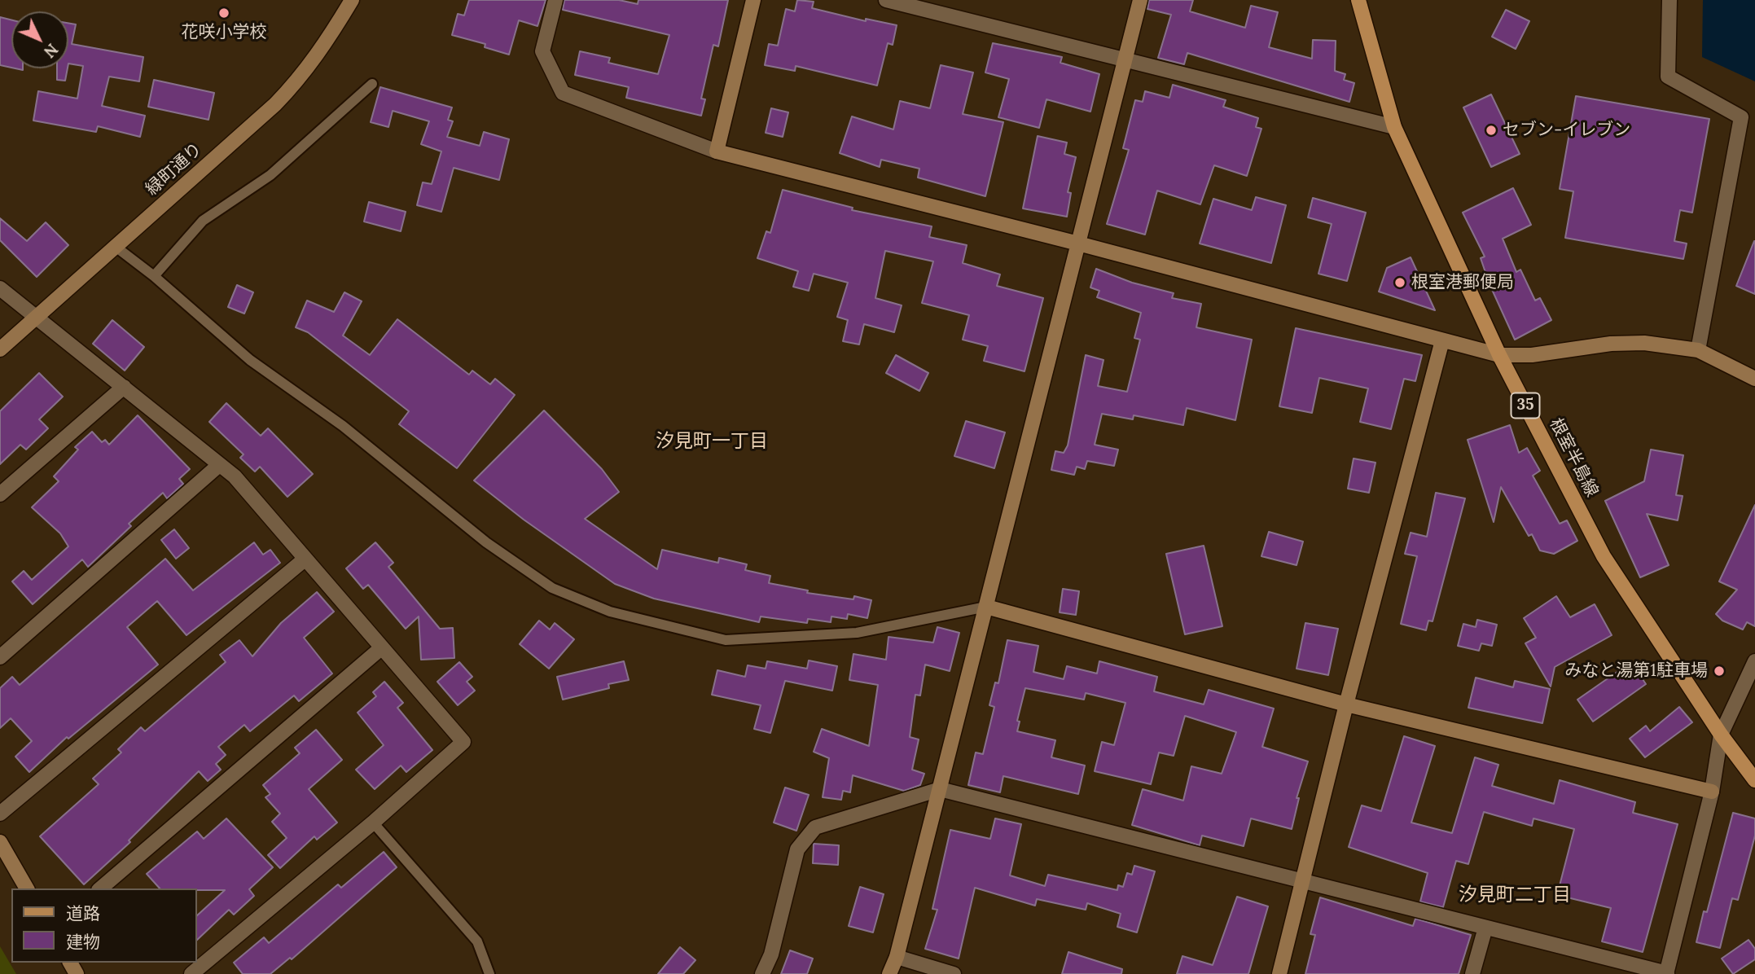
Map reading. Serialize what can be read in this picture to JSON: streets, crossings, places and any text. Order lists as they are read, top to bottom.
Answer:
{
  "streets": {
    "main road": ["35", "根室半島線"],
    "street": ["緑町通り"]
  },
  "districts": ["汐見町一丁目", "汐見町二丁目"],
  "places": [
    "花咲小学校",
    "セブン-イレブン",
    "根室港郵便局",
    "みなと湯第1駐車場"
  ],
  "legend": ["道路", "建物"],
  "north": "bottom right"
}
